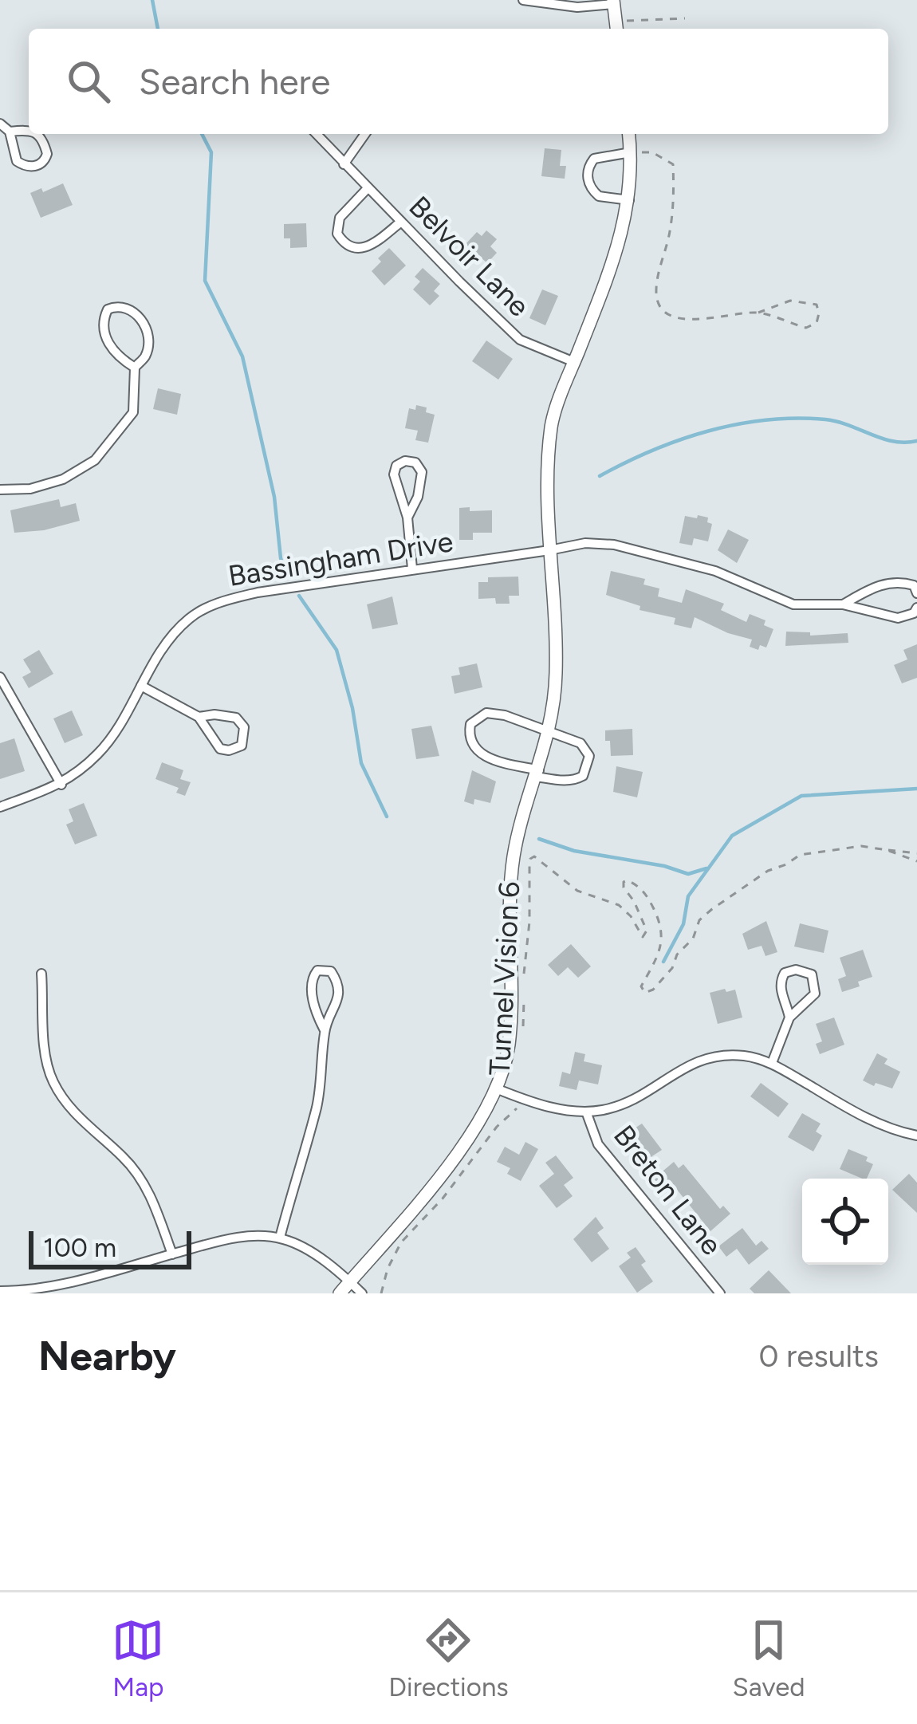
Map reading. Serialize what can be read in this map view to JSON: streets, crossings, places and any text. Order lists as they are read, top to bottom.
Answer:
{
  "streets": {
    "street": ["Belvoir Lane", "Bassingham Drive", "Breton Lane"],
    "path": ["Tunnel Vision 6"]
  },
  "scale_bar": "100 m",
  "page": {
    "search": "Search here",
    "scale": "100 m",
    "heading": ["Nearby", "0 results"],
    "nav": ["Map", "Directions", "Saved"]
  }
}
